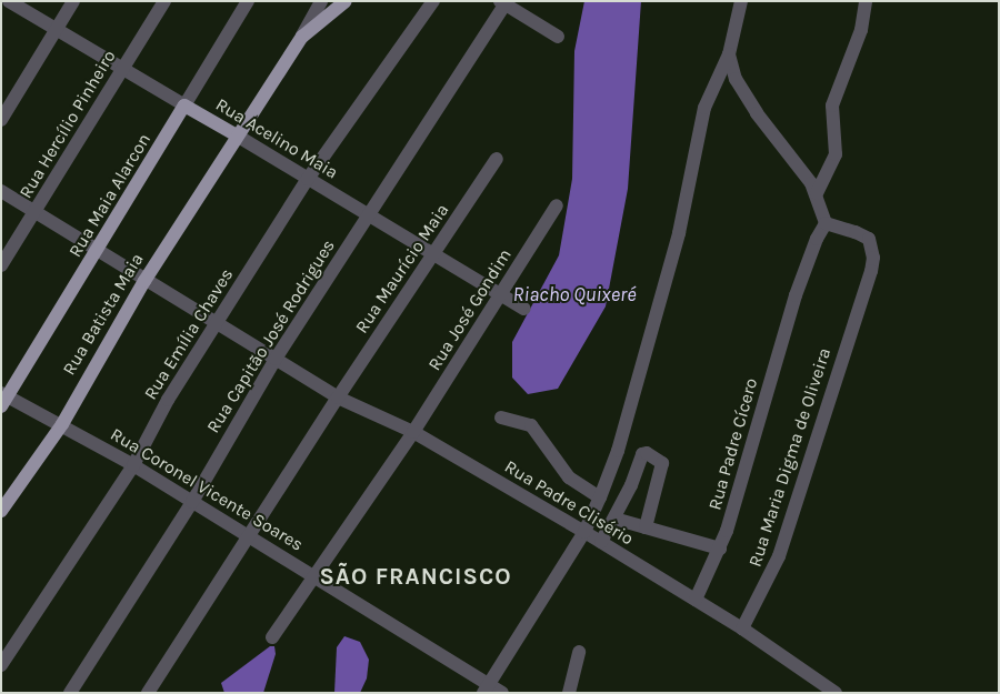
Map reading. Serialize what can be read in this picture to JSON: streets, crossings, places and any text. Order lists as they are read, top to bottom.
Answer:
{
  "streets": {
    "main road": ["Rua Acelino Maia", "Rua Maia Alarcon", "Rua Batista Maia"],
    "street": [
      "Rua Hercílio Pinheiro",
      "Rua Maurício Maia",
      "Rua José Gondim",
      "Rua Emília Chaves",
      "Rua Capitão José Rodrigues",
      "Rua Padre Cícero",
      "Rua Maria Digma de Oliveira",
      "Rua Coronel Vicente Soares",
      "Rua Padre Clisério"
    ]
  },
  "crossings": [
    ["Rua Hercílio Pinheiro", "Rua Acelino Maia"],
    ["Rua Hercílio Pinheiro", "Rua Padre Clisério"],
    ["Rua Acelino Maia", "Rua Maia Alarcon"],
    ["Rua Acelino Maia", "Rua Maurício Maia"],
    ["Rua Acelino Maia", "Rua José Gondim"],
    ["Rua Acelino Maia", "Rua Batista Maia"],
    ["Rua Acelino Maia", "Rua Emília Chaves"],
    ["Rua Acelino Maia", "Rua Capitão José Rodrigues"],
    ["Rua Maia Alarcon", "Rua Coronel Vicente Soares"],
    ["Rua Maia Alarcon", "Rua Padre Clisério"],
    ["Rua Maurício Maia", "Rua Coronel Vicente Soares"],
    ["Rua Maurício Maia", "Rua Padre Clisério"],
    ["Rua José Gondim", "Rua Coronel Vicente Soares"],
    ["Rua José Gondim", "Rua Padre Clisério"],
    ["Rua Batista Maia", "Rua Coronel Vicente Soares"],
    ["Rua Batista Maia", "Rua Padre Clisério"],
    ["Rua Emília Chaves", "Rua Coronel Vicente Soares"],
    ["Rua Emília Chaves", "Rua Padre Clisério"],
    ["Rua Capitão José Rodrigues", "Rua Coronel Vicente Soares"],
    ["Rua Capitão José Rodrigues", "Rua Padre Clisério"],
    ["Rua Padre Cícero", "Rua Maria Digma de Oliveira"],
    ["Rua Padre Cícero", "Rua Padre Clisério"],
    ["Rua Maria Digma de Oliveira", "Rua Padre Clisério"]
  ],
  "districts": ["SÃO FRANCISCO"],
  "water": ["Riacho Quixeré"]
}
